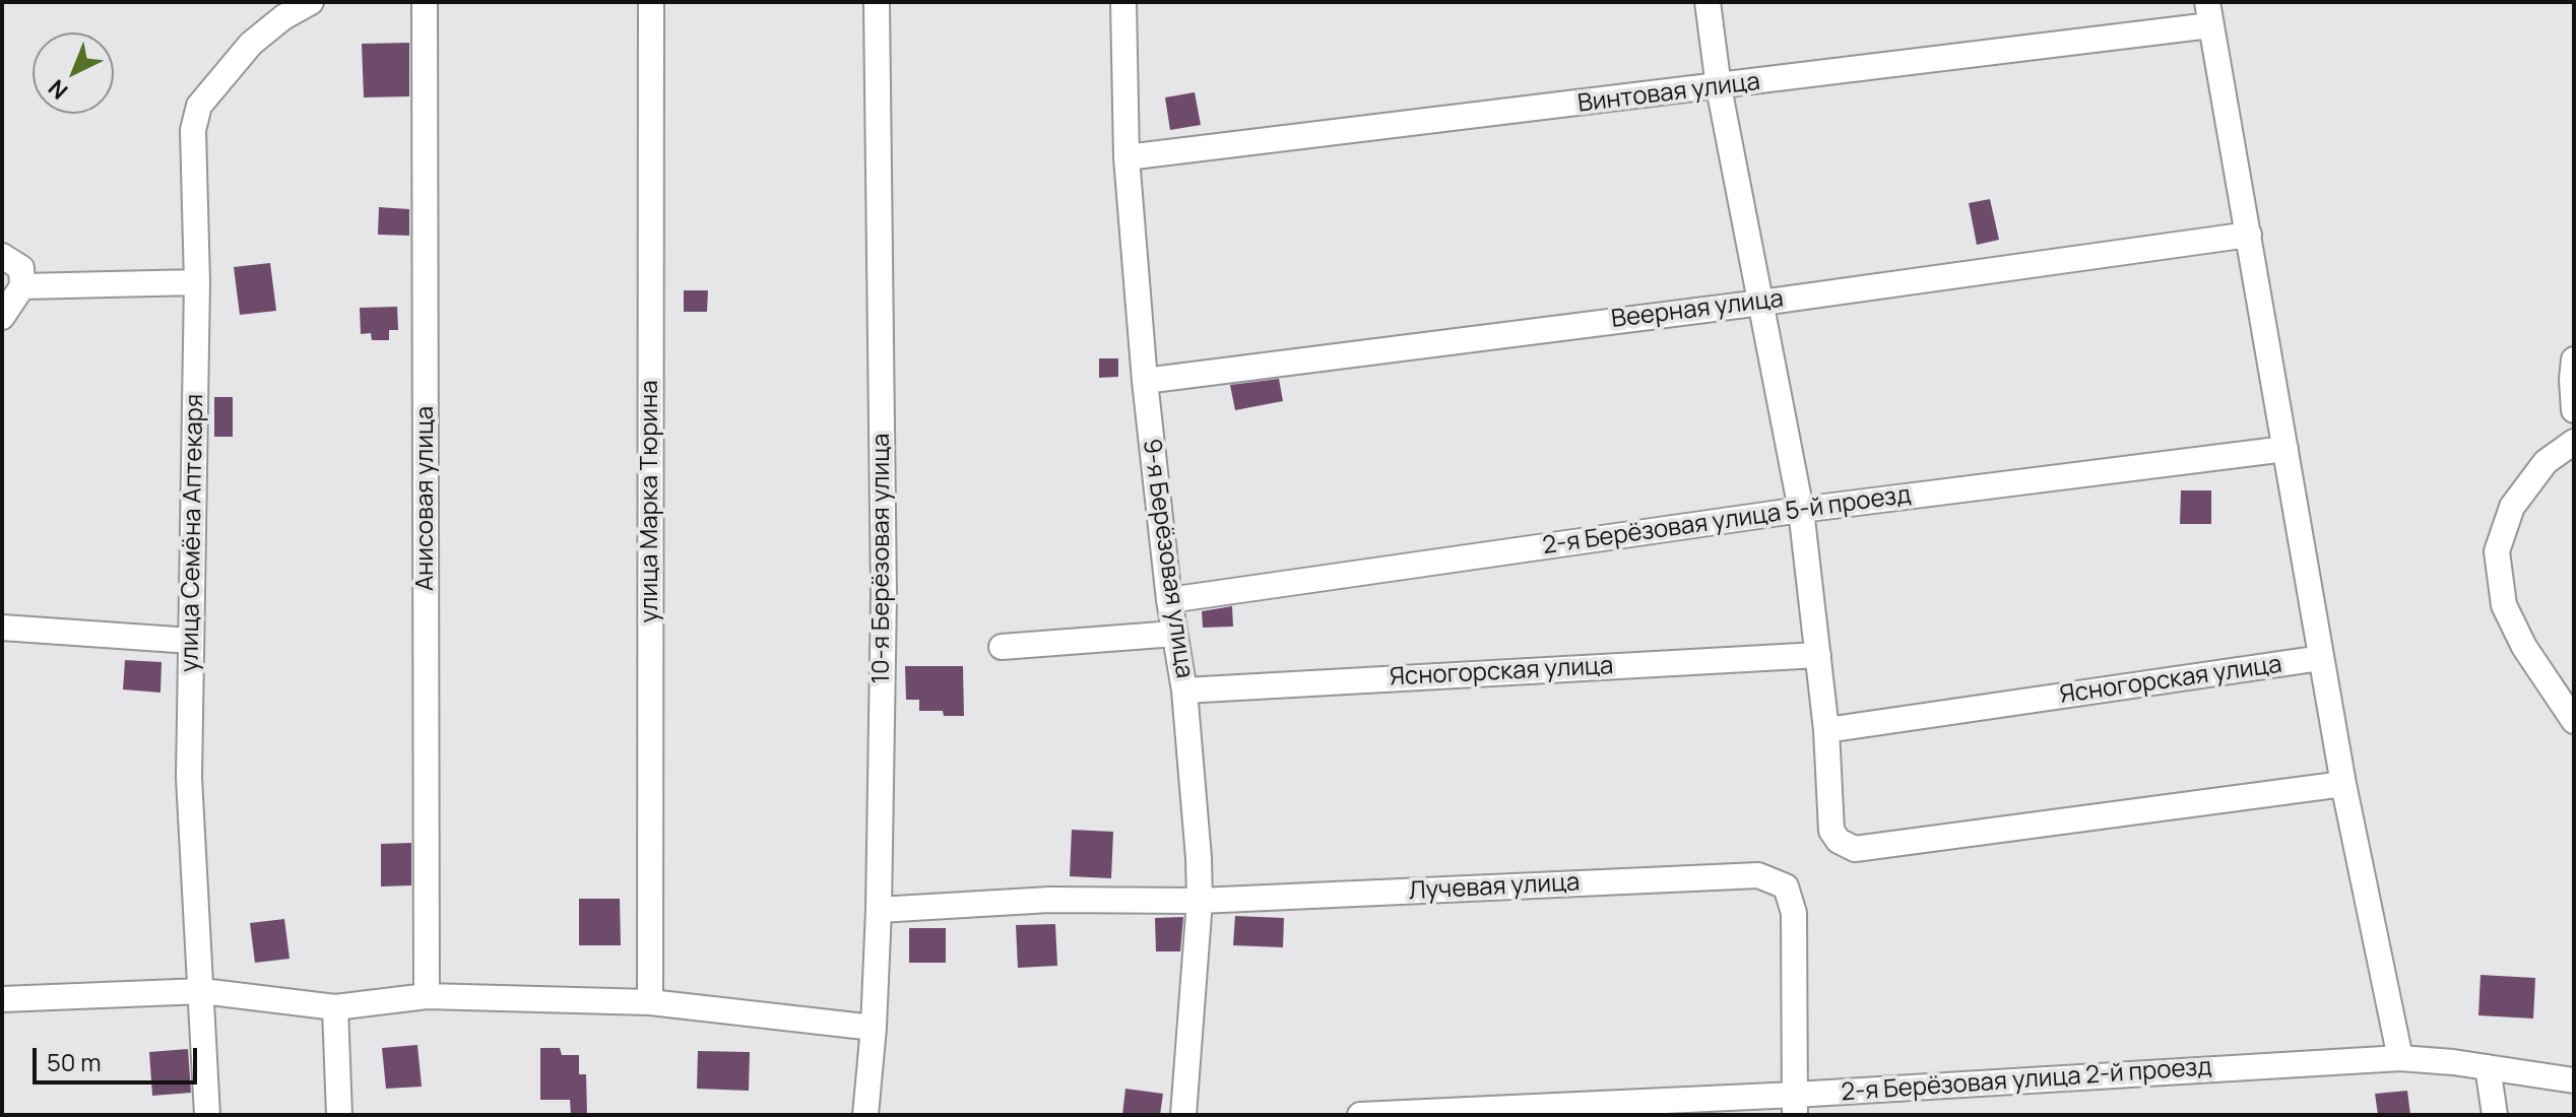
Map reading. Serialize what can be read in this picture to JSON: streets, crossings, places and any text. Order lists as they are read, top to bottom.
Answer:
{
  "streets": {
    "street": [
      "Винтовая улица",
      "Веерная улица",
      "Анисовая улица",
      "улица Марка Тюрина",
      "2-я Берёзовая улица 5-й проезд",
      "улица Семёна Аптекаря",
      "10-я Берёзовая улица",
      "9-я Берёзовая улица",
      "Ясногорская улица",
      "Лучевая улица",
      "2-я Берёзовая улица 2-й проезд"
    ]
  },
  "crossings": [
    ["Винтовая улица", "9-я Берёзовая улица"],
    ["Веерная улица", "9-я Берёзовая улица"],
    ["2-я Берёзовая улица 5-й проезд", "9-я Берёзовая улица"],
    ["10-я Берёзовая улица", "Лучевая улица"],
    ["9-я Берёзовая улица", "Ясногорская улица"],
    ["9-я Берёзовая улица", "Лучевая улица"],
    ["Лучевая улица", "2-я Берёзовая улица 2-й проезд"]
  ],
  "scale_bar": "50 m",
  "north": "bottom left"
}
